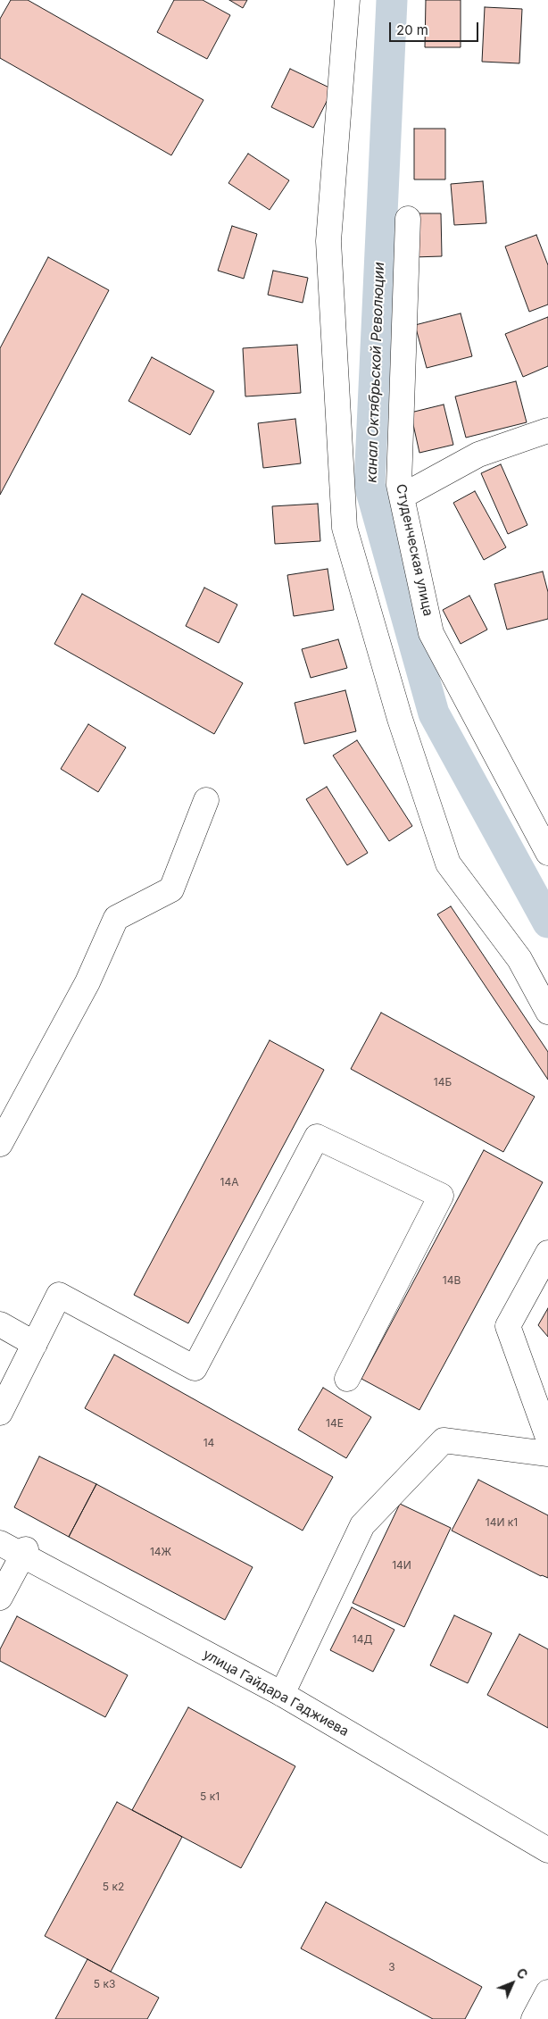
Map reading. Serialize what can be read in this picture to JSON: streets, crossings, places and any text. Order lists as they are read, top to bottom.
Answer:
{
  "streets": {
    "street": ["Студенческая улица", "улица Гайдара Гаджиева"]
  },
  "water": ["канал Октябрьской Революции"],
  "house_numbers": [
    "14Б",
    "14А",
    "14В",
    "14Е",
    "14",
    "14И к1",
    "14Ж",
    "14И",
    "14Д",
    "5 к1",
    "5 к2",
    "3",
    "5 к3"
  ],
  "scale_bar": "20 m",
  "north": "top right"
}
